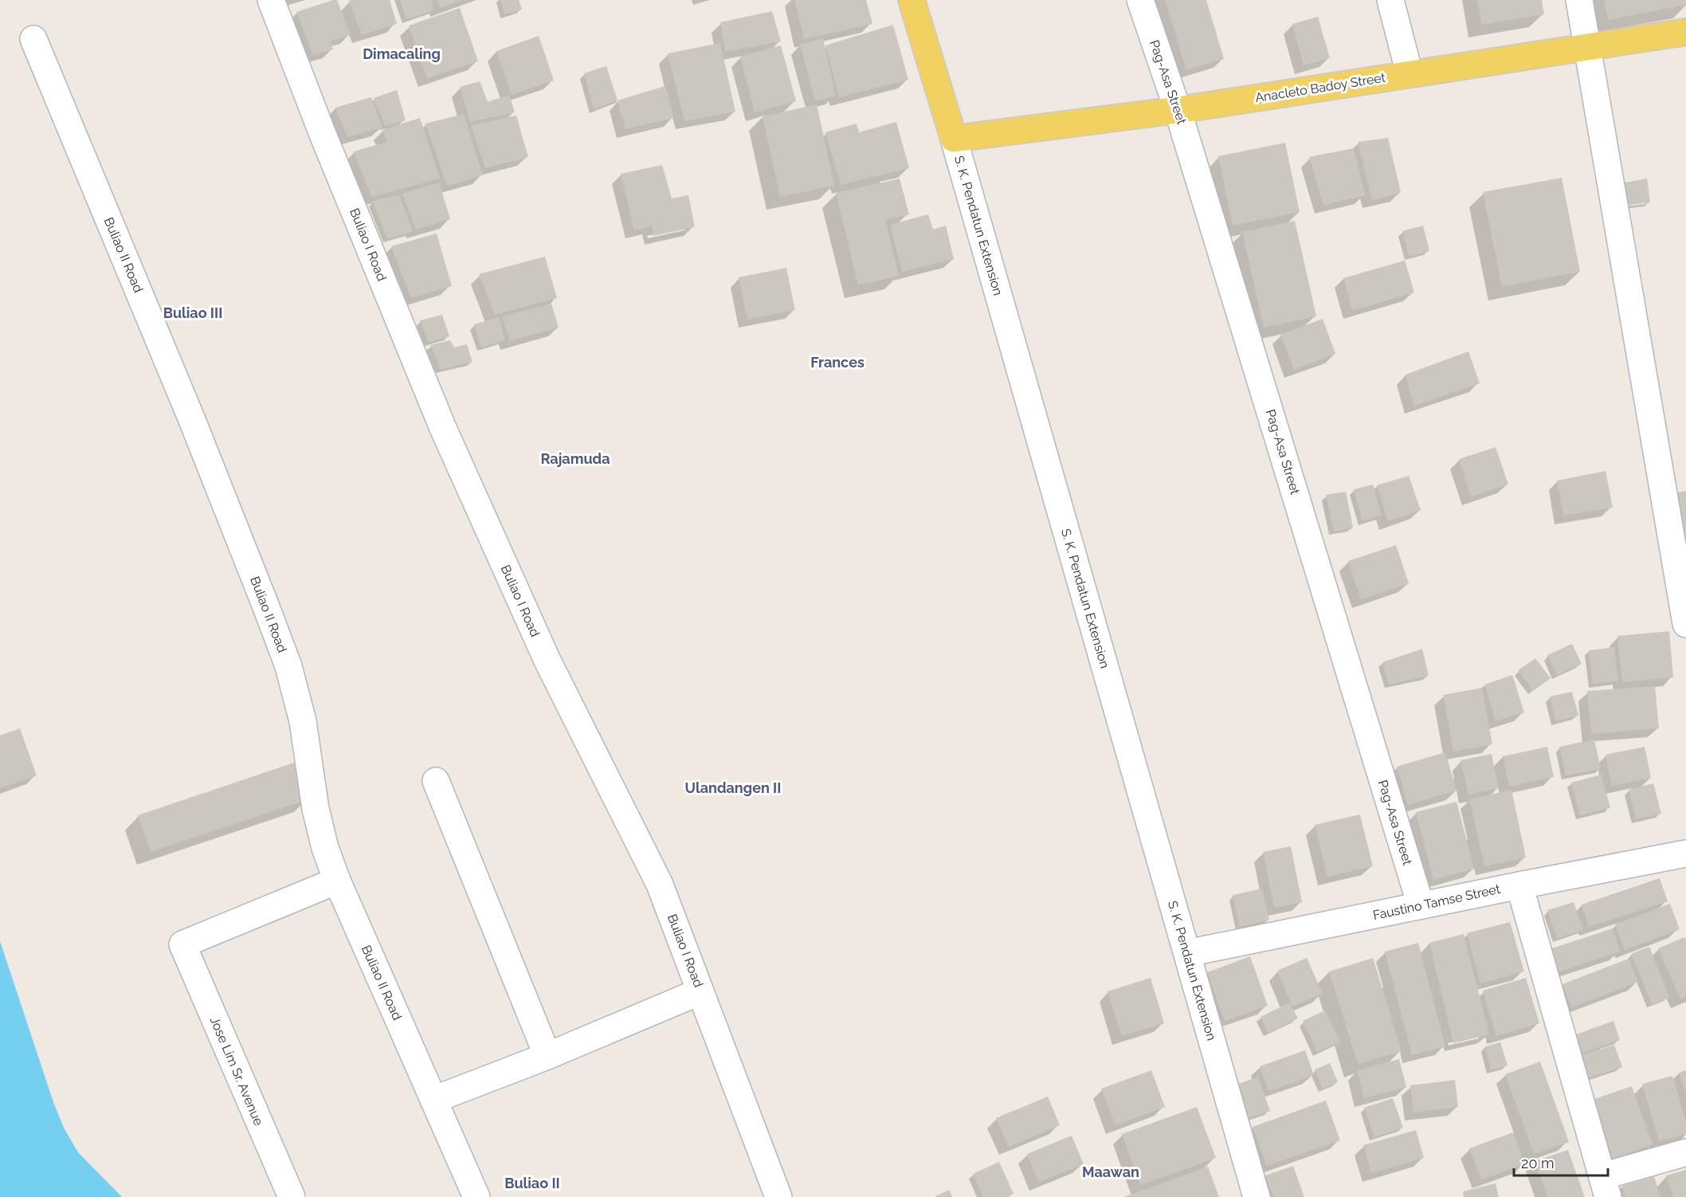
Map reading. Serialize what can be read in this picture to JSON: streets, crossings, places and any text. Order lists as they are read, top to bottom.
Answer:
{
  "streets": {
    "main road": ["Anacleto Badoy Street", "S. K. Pendatun Extension"],
    "street": [
      "Pag-Asa Street",
      "Buliao I Road",
      "Buliao II Road",
      "Faustino Tamse Street",
      "Jose Lim Sr. Avenue"
    ]
  },
  "crossings": [
    ["Pag-Asa Street", "Anacleto Badoy Street"],
    ["Pag-Asa Street", "Faustino Tamse Street"],
    ["Anacleto Badoy Street", "S. K. Pendatun Extension"],
    ["S. K. Pendatun Extension", "Faustino Tamse Street"],
    ["Buliao II Road", "Jose Lim Sr. Avenue"]
  ],
  "districts": [
    "Dimacaling",
    "Buliao III",
    "Frances",
    "Rajamuda",
    "Ulandangen II",
    "Maawan",
    "Buliao II"
  ],
  "scale_bar": "20 m"
}
